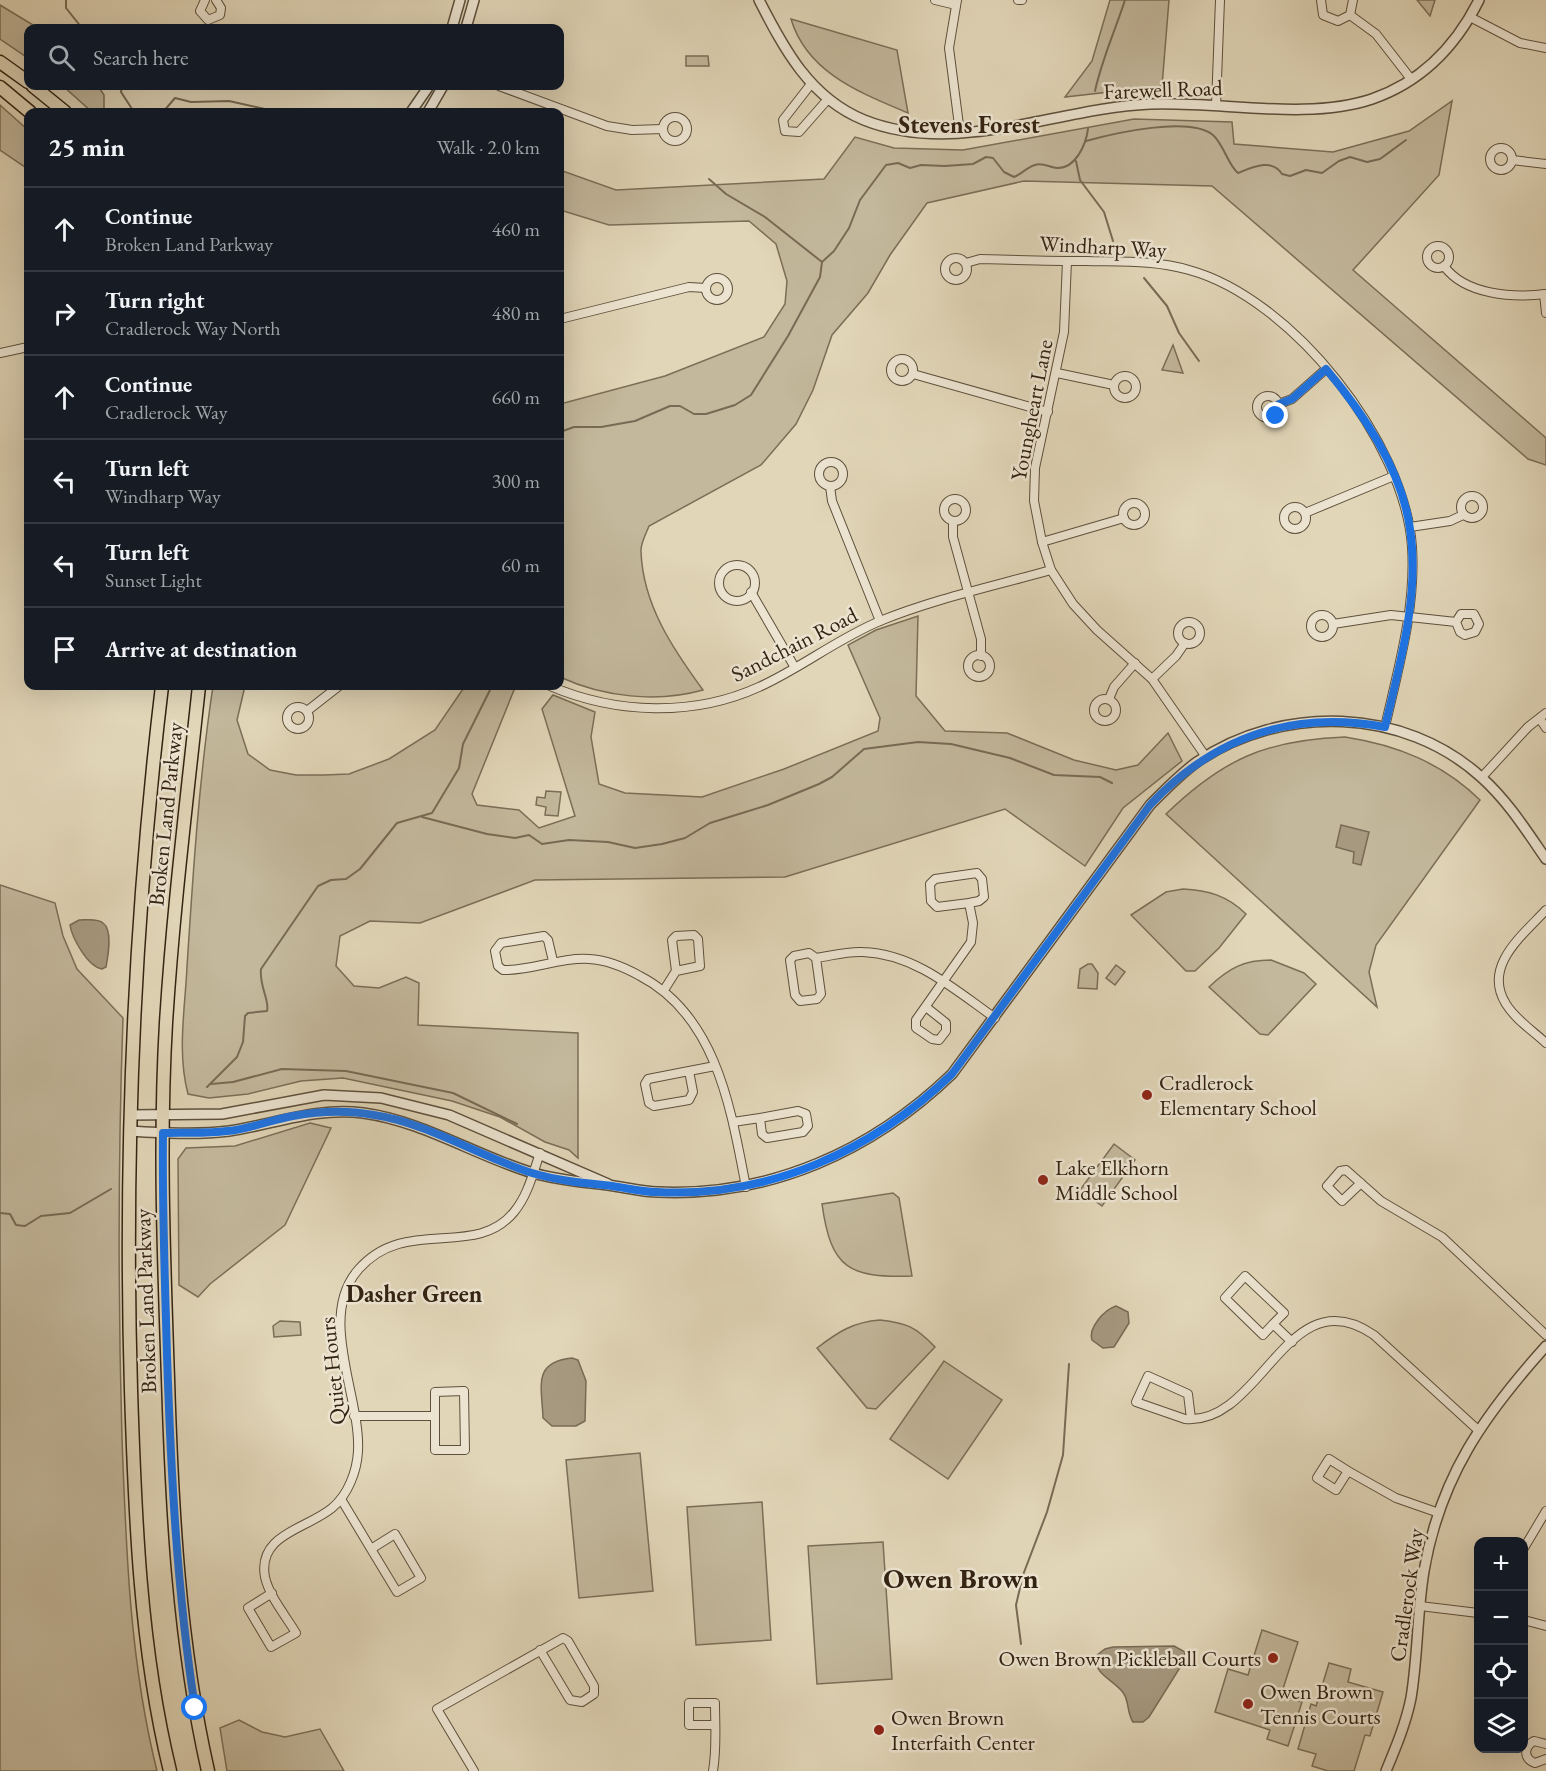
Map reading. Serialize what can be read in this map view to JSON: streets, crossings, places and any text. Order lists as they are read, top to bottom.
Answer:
{
  "streets": {
    "main road": ["Broken Land Parkway"],
    "street": [
      "Farewell Road",
      "Windharp Way",
      "Youngheart Lane",
      "Sandchain Road",
      "Quiet Hours",
      "Cradlerock Way"
    ]
  },
  "crossings": [
    ["Windharp Way", "Youngheart Lane"],
    ["Youngheart Lane", "Sandchain Road"]
  ],
  "districts": ["Stevens Forest", "Dasher Green", "Owen Brown"],
  "places": [
    "Cradlerock Elementary School",
    "Lake Elkhorn Middle School",
    "Owen Brown Pickleball Courts",
    "Owen Brown Tennis Courts",
    "Owen Brown Interfaith Center"
  ],
  "page": {
    "search": "Search here",
    "heading": ["25 min", "Walk · 2.0 km"],
    "list": [
      ["Continue", "Broken Land Parkway", "460 m"],
      ["Turn right", "Cradlerock Way North", "480 m"],
      ["Continue", "Cradlerock Way", "660 m"],
      ["Turn left", "Windharp Way", "300 m"],
      ["Turn left", "Sunset Light", "60 m"],
      "Arrive at destination"
    ],
    "map_buttons": ["+", "−"]
  }
}
